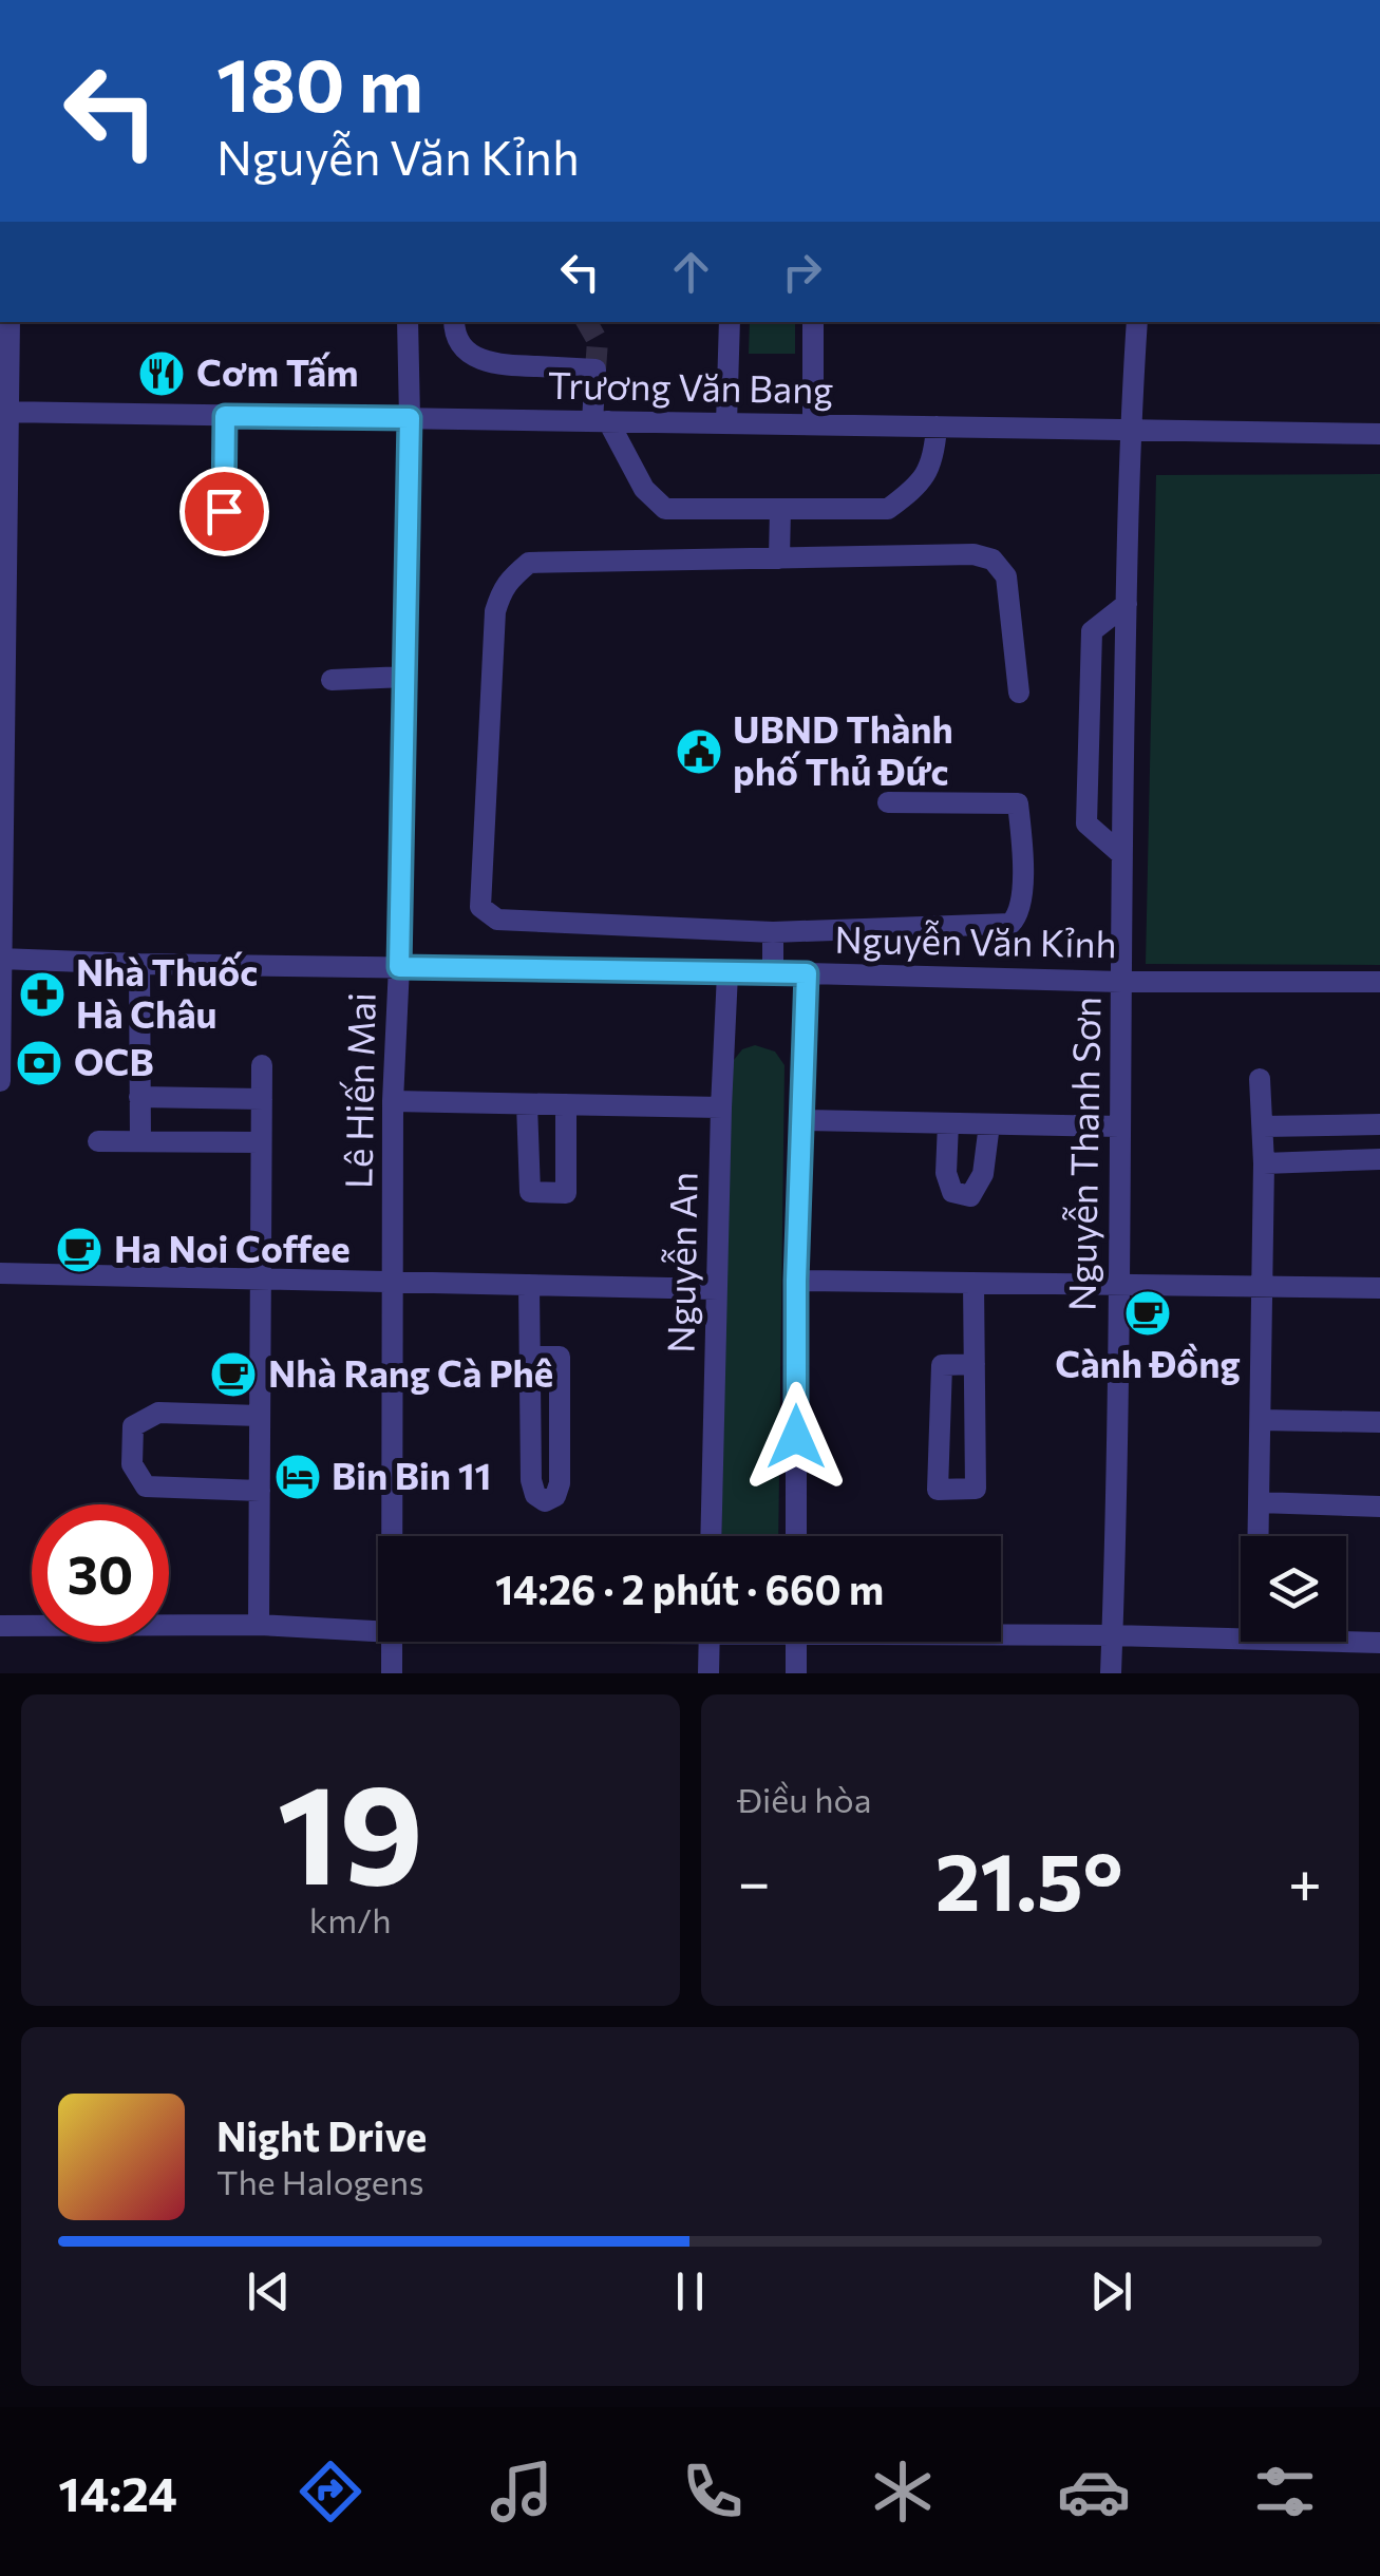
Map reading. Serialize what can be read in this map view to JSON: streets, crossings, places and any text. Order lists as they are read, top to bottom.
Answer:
{
  "streets": {
    "street": [
      "Trương Văn Bang",
      "Nguyễn Văn Kỉnh",
      "Lê Hiến Mai",
      "Nguyễn Thanh Sơn",
      "Nguyễn An"
    ]
  },
  "crossings": [
    ["Trương Văn Bang", "Lê Hiến Mai"],
    ["Trương Văn Bang", "Nguyễn Thanh Sơn"],
    ["Nguyễn Văn Kỉnh", "Lê Hiến Mai"],
    ["Nguyễn Văn Kỉnh", "Nguyễn Thanh Sơn"],
    ["Nguyễn Văn Kỉnh", "Nguyễn An"]
  ],
  "places": {
    "restaurant": ["Cơm Tấm"],
    "public building": ["UBND Thành phố Thủ Đức"],
    "pharmacy": ["Nhà Thuốc Hà Châu"],
    "bank": ["OCB"],
    "cafe": ["Ha Noi Coffee", "Cành Đồng", "Nhà Rang Cà Phê"],
    "hotel": ["Bin Bin 11"]
  },
  "page": {
    "turn": ["180 m", "Nguyễn Văn Kỉnh"],
    "limit": "30",
    "trip": "14:26 · 2 phút · 660 m",
    "tile": [
      ["19", "km/h"],
      "Điều hòa"
    ],
    "heat": ["−", "21.5°", "+"],
    "song": ["Night Drive", "The Halogens"],
    "tabs": "14:24"
  }
}
